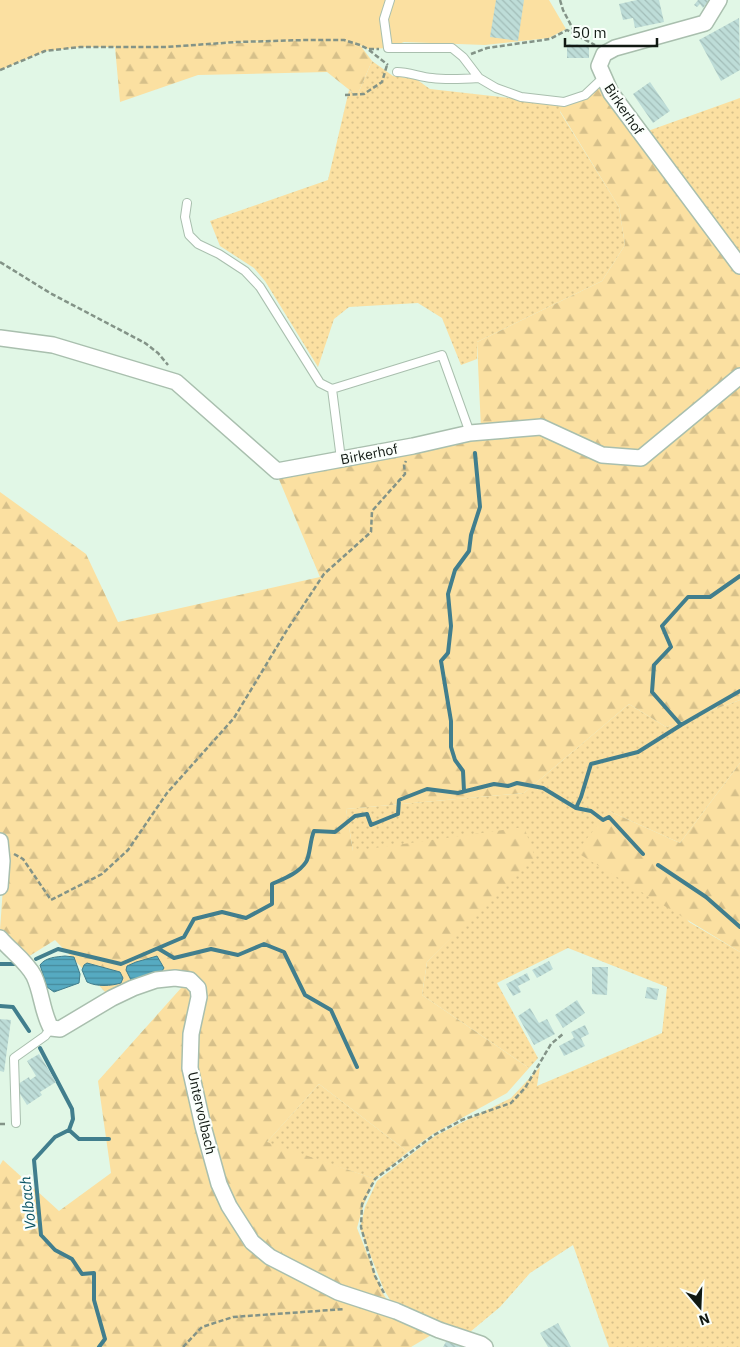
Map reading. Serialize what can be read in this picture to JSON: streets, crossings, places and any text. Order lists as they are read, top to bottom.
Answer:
{
  "streets": {
    "street": ["Birkerhof", "Untervolbach"]
  },
  "water": ["Volbach"],
  "scale_bar": "50 m",
  "north": "bottom"
}
